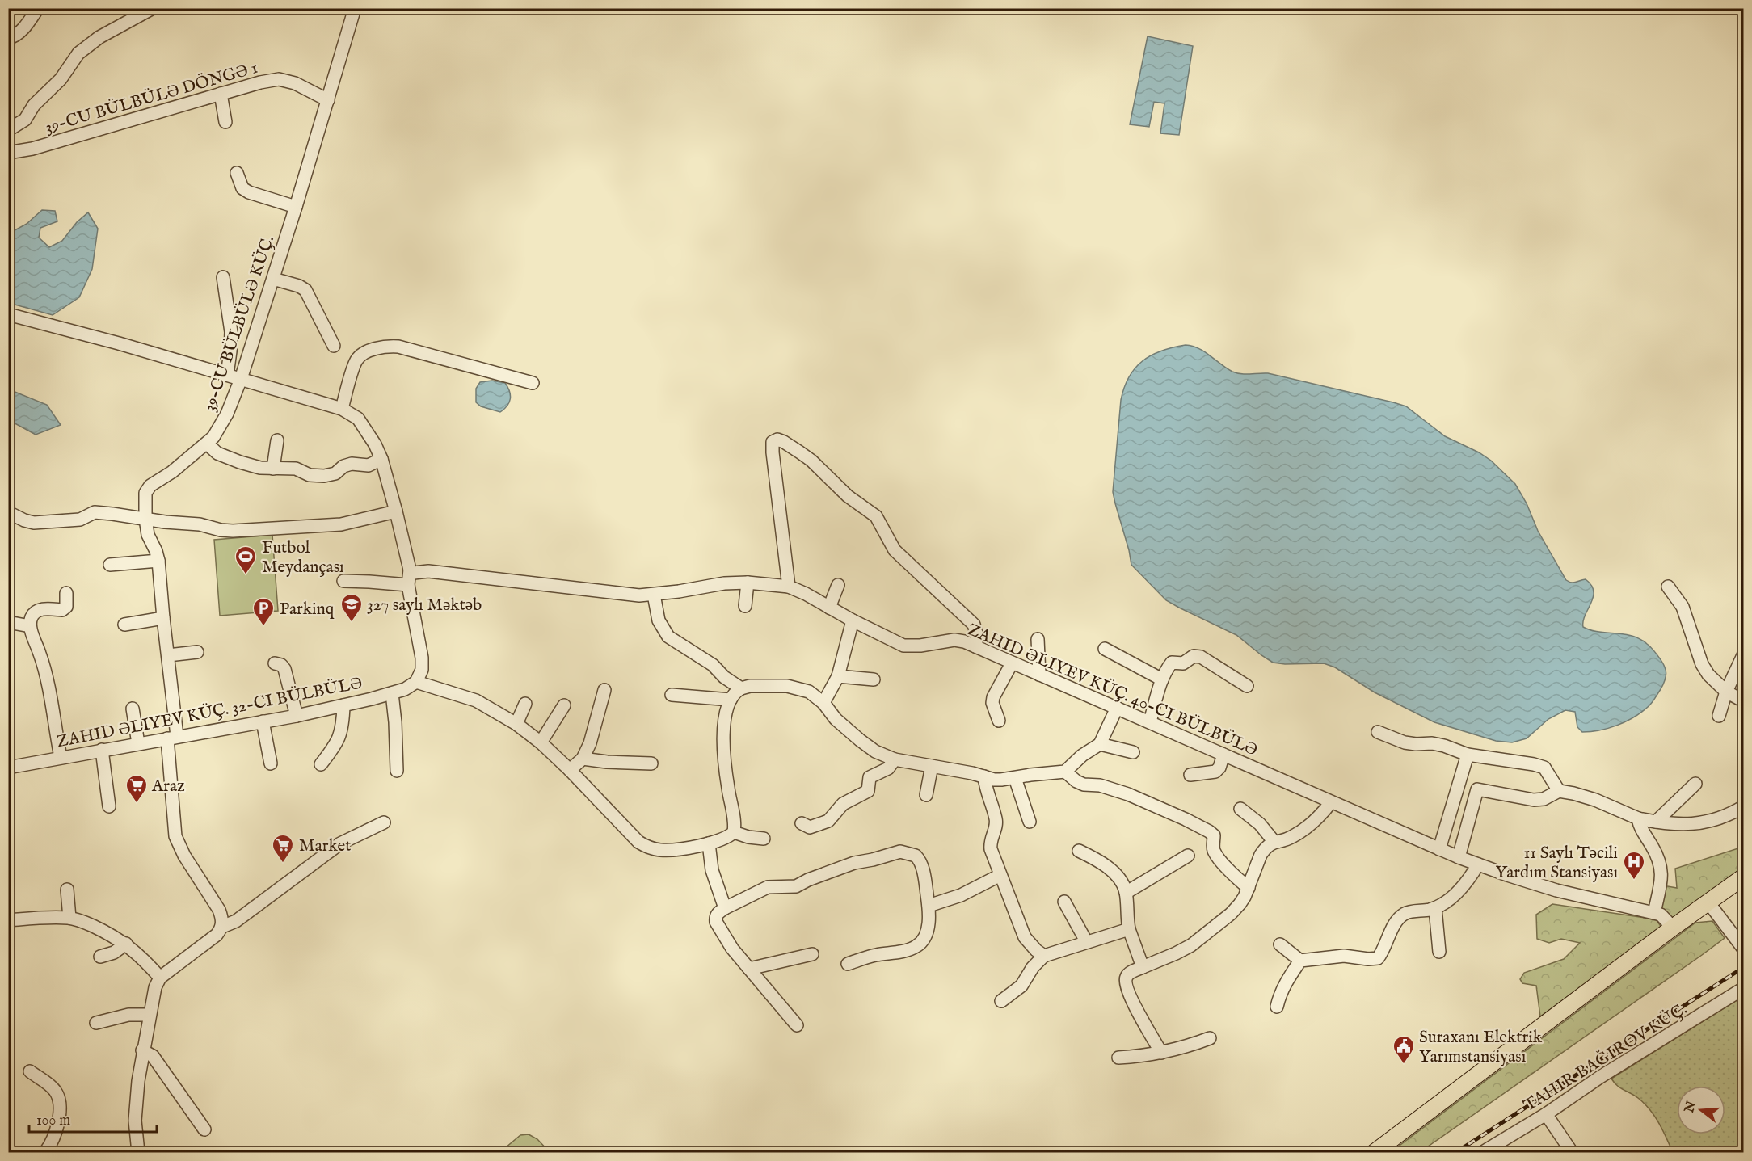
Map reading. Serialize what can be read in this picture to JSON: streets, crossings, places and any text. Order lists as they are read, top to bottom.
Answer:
{
  "streets": {
    "street": ["39-CU BÜLBÜLƏ DÖNGƏ 1", "39-CU BÜLBÜLƏ KÜÇ.", "ZAHID ƏLIYEV KÜÇ. 32-CI BÜLBÜLƏ"]
  },
  "crossings": [
    ["39-CU BÜLBÜLƏ DÖNGƏ 1", "39-CU BÜLBÜLƏ KÜÇ."],
    ["39-CU BÜLBÜLƏ KÜÇ.", "ZAHID ƏLIYEV KÜÇ. 32-CI BÜLBÜLƏ"]
  ],
  "places": {
    "sports": ["Futbol Meydançası"],
    "school or university": ["327 saylı Məktəb"],
    "parking": ["Parkinq"],
    "supermarket": ["Araz", "Market"],
    "hospital": ["11 Saylı Təcili Yardım Stansiyası"],
    "public building": ["Suraxanı Elektrik Yarımstansiyası"]
  },
  "scale_bar": "100 m",
  "north": "left"
}
